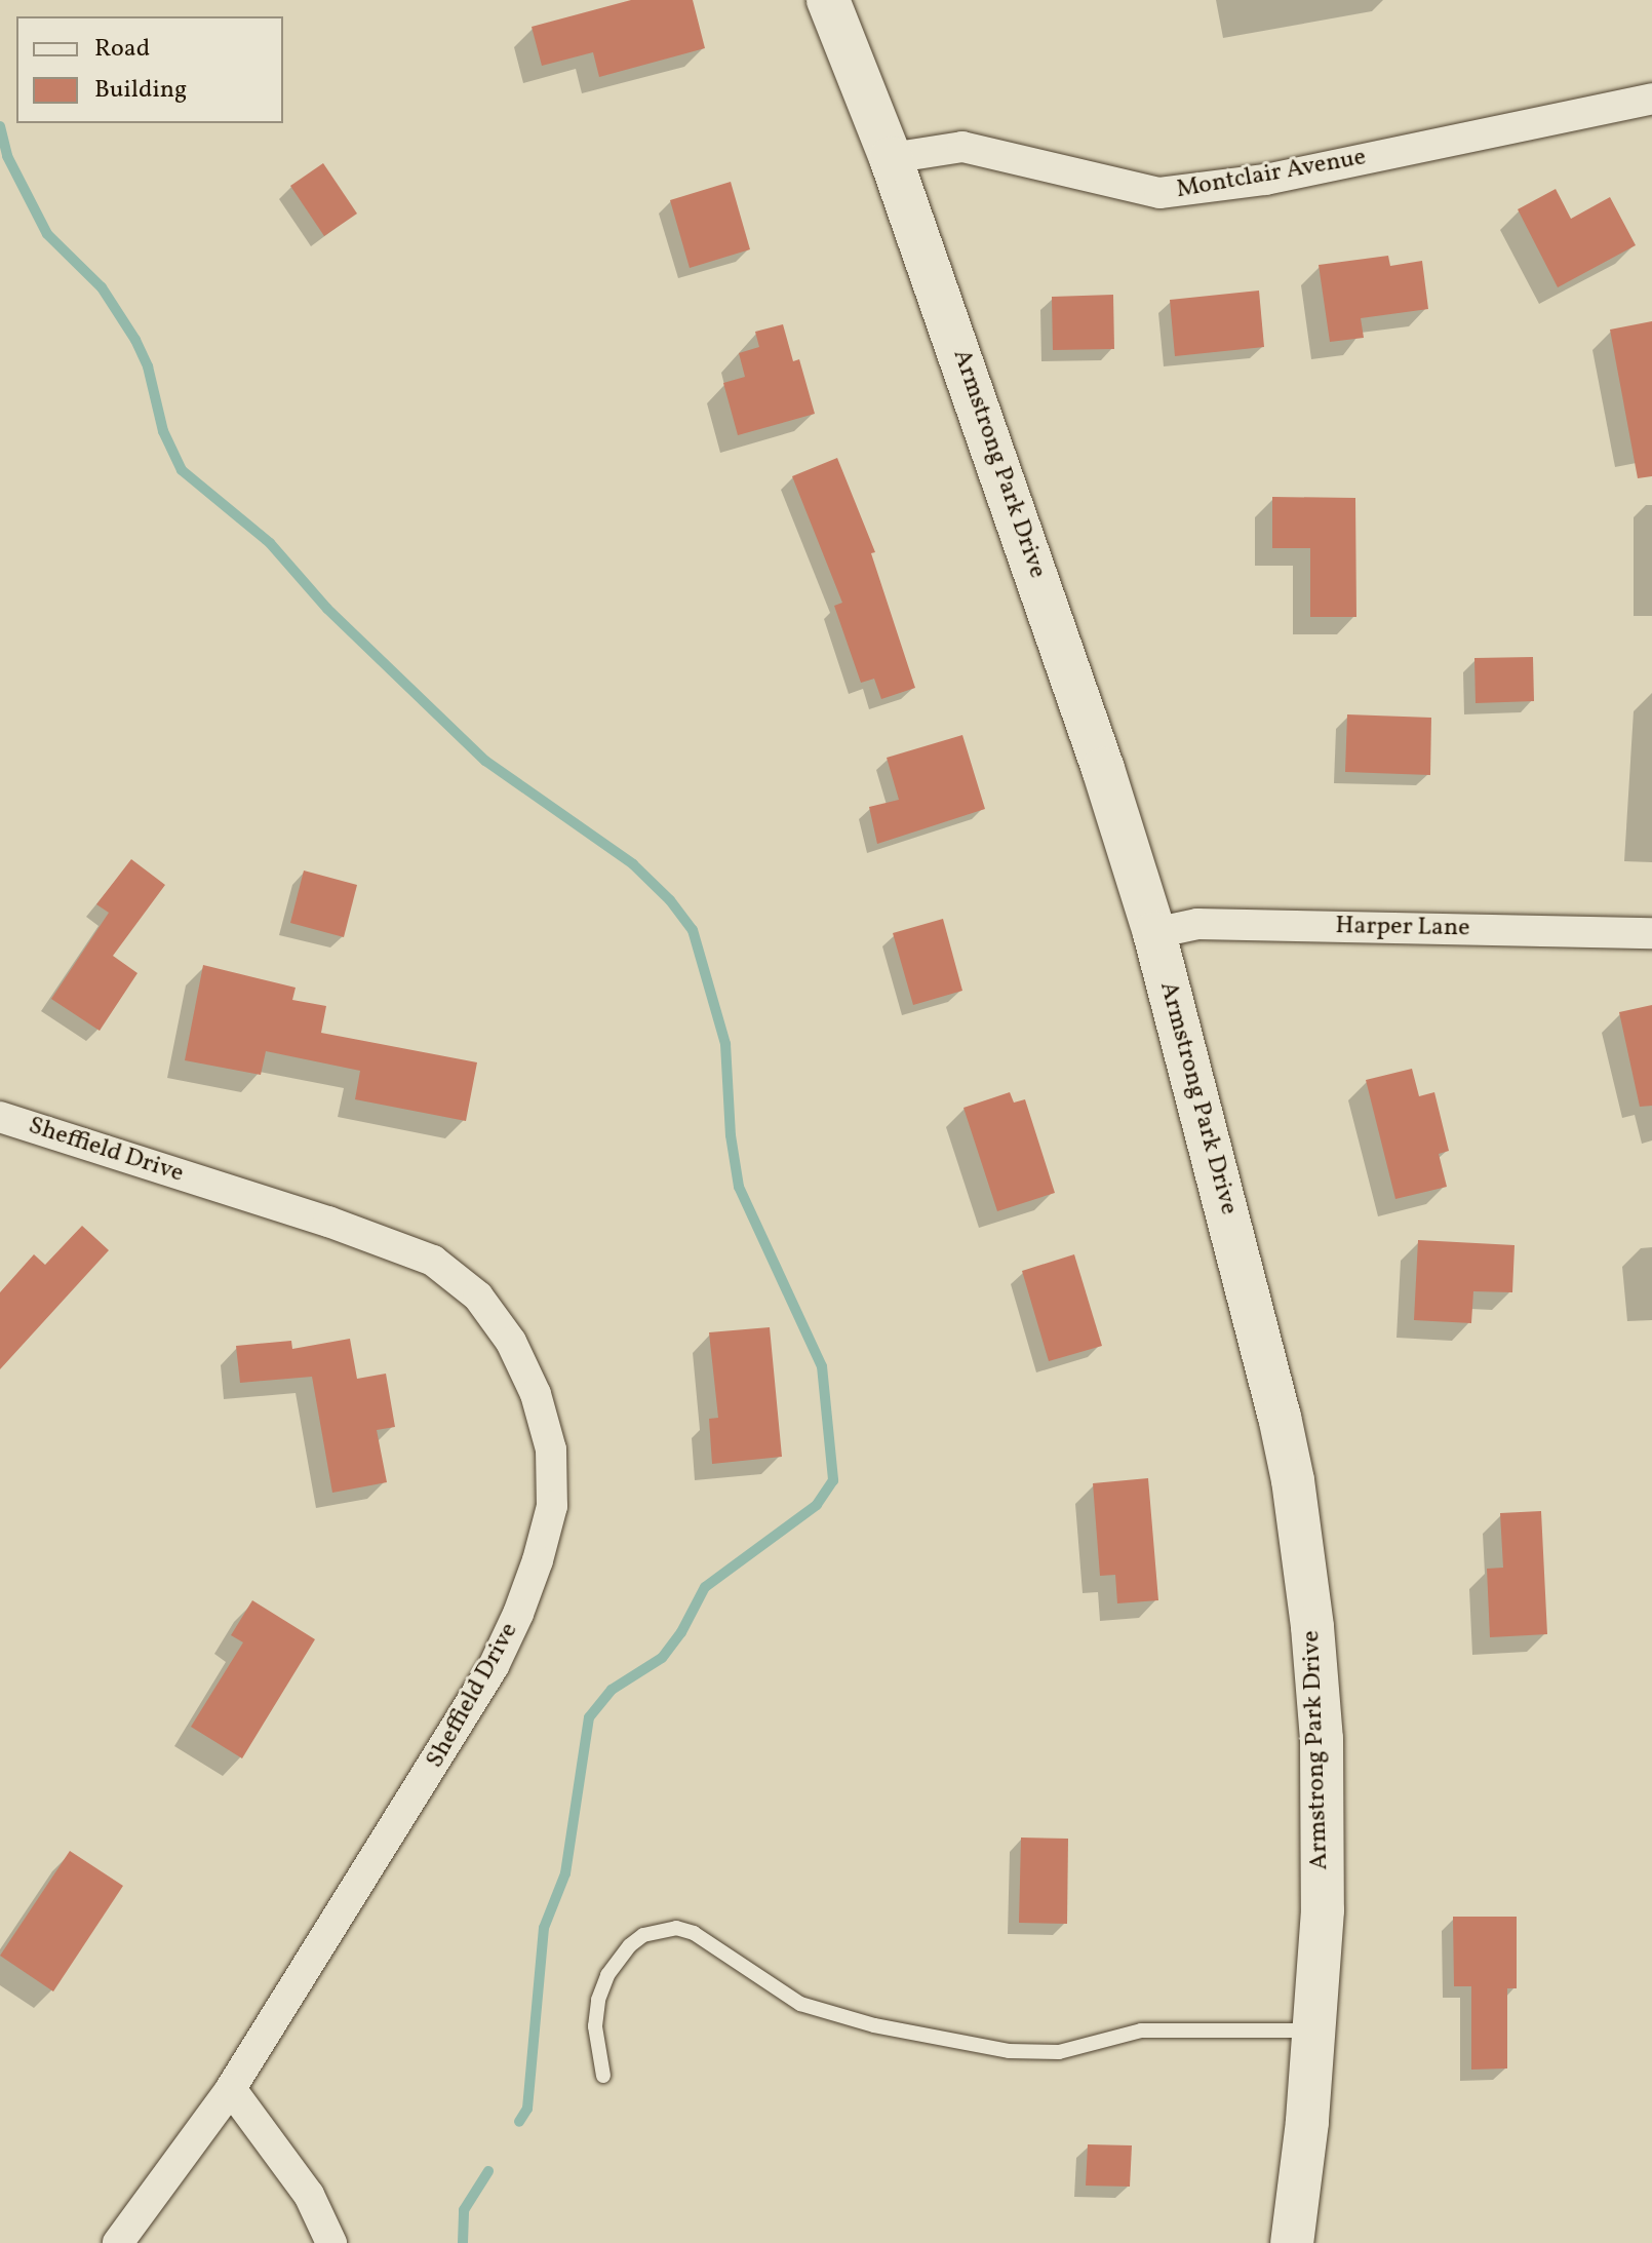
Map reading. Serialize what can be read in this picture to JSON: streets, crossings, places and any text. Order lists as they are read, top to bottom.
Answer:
{
  "streets": {
    "main road": ["Armstrong Park Drive"],
    "street": ["Montclair Avenue", "Harper Lane", "Sheffield Drive"]
  },
  "crossings": [
    ["Montclair Avenue", "Armstrong Park Drive"],
    ["Armstrong Park Drive", "Harper Lane"]
  ],
  "legend": ["Road", "Building"]
}
